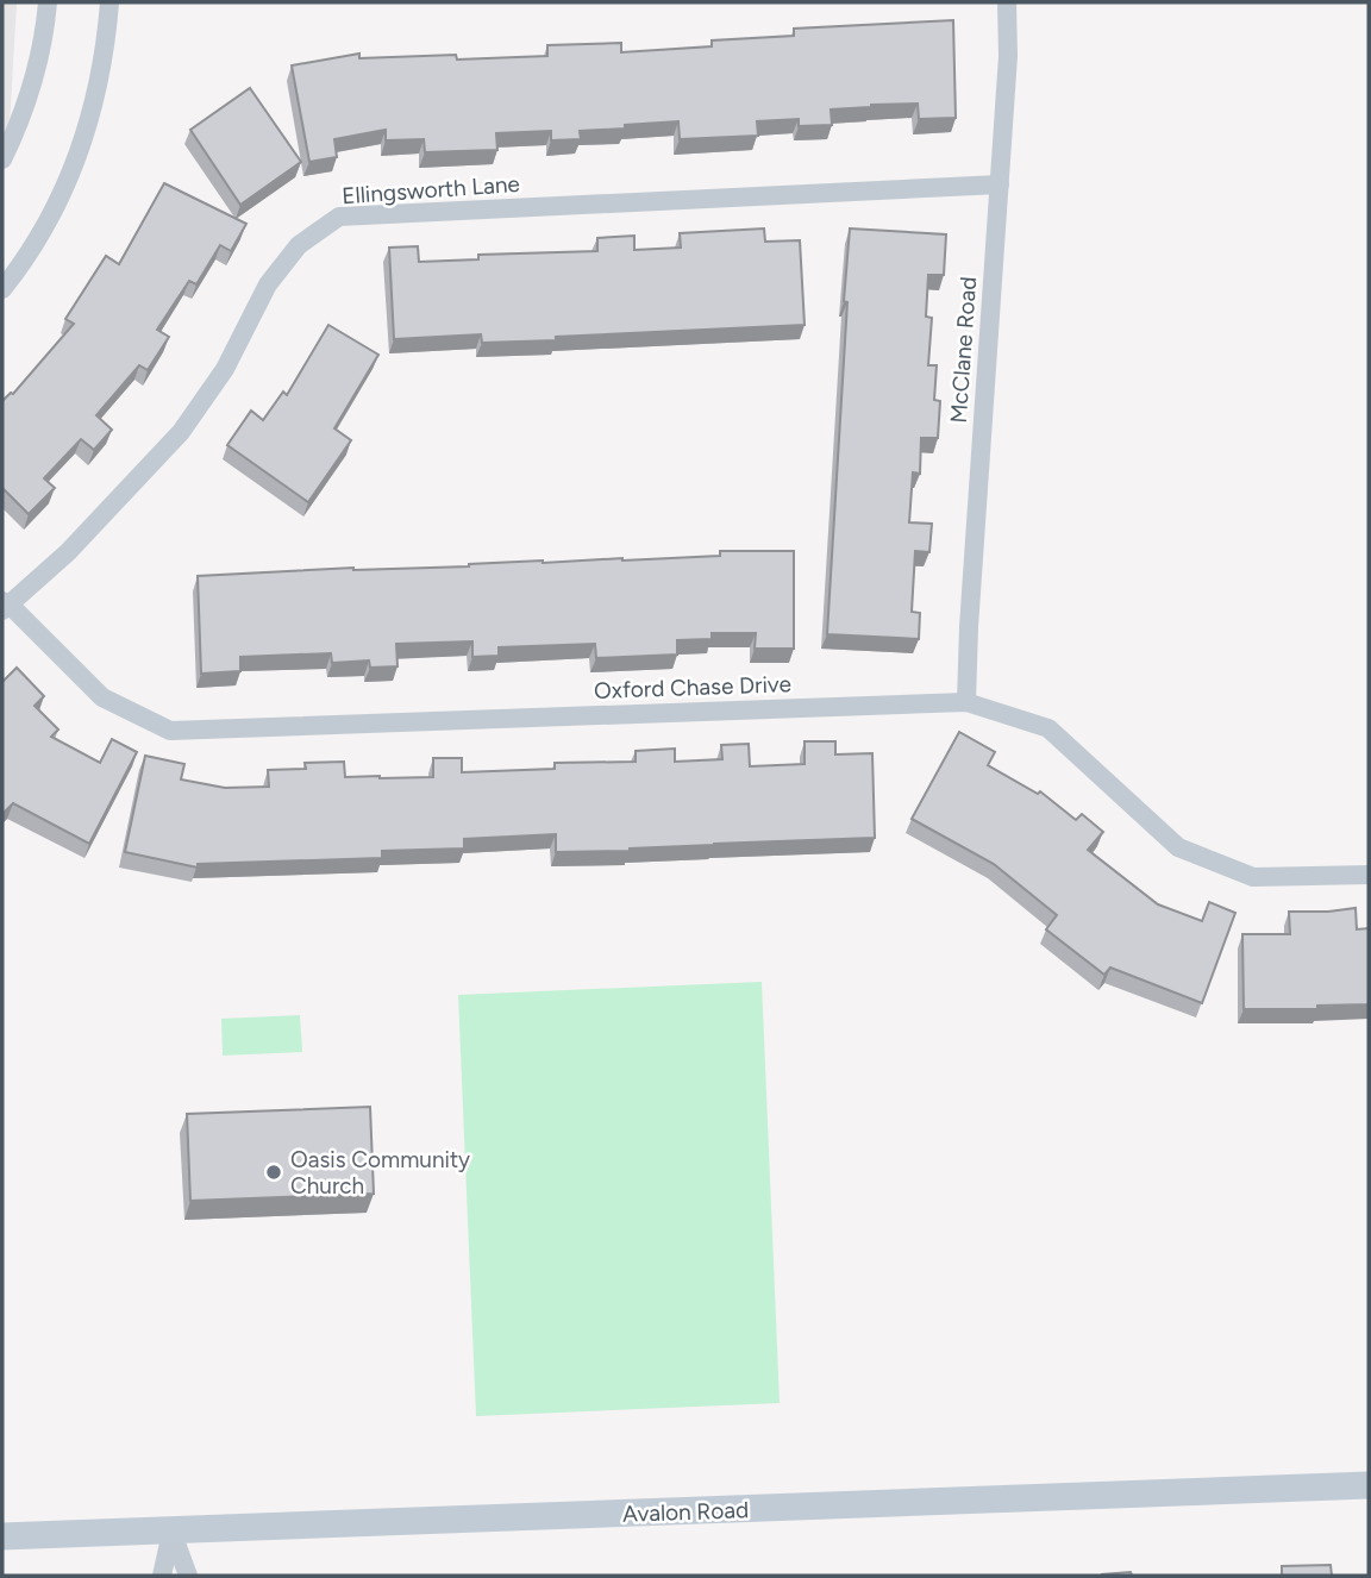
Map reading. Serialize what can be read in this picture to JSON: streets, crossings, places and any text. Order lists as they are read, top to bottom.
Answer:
{
  "streets": {
    "main road": ["Avalon Road"],
    "street": ["Ellingsworth Lane", "McClane Road", "Oxford Chase Drive"]
  },
  "crossings": [
    ["Ellingsworth Lane", "McClane Road"],
    ["Ellingsworth Lane", "Oxford Chase Drive"],
    ["McClane Road", "Oxford Chase Drive"]
  ],
  "places": ["Oasis Community Church"]
}
